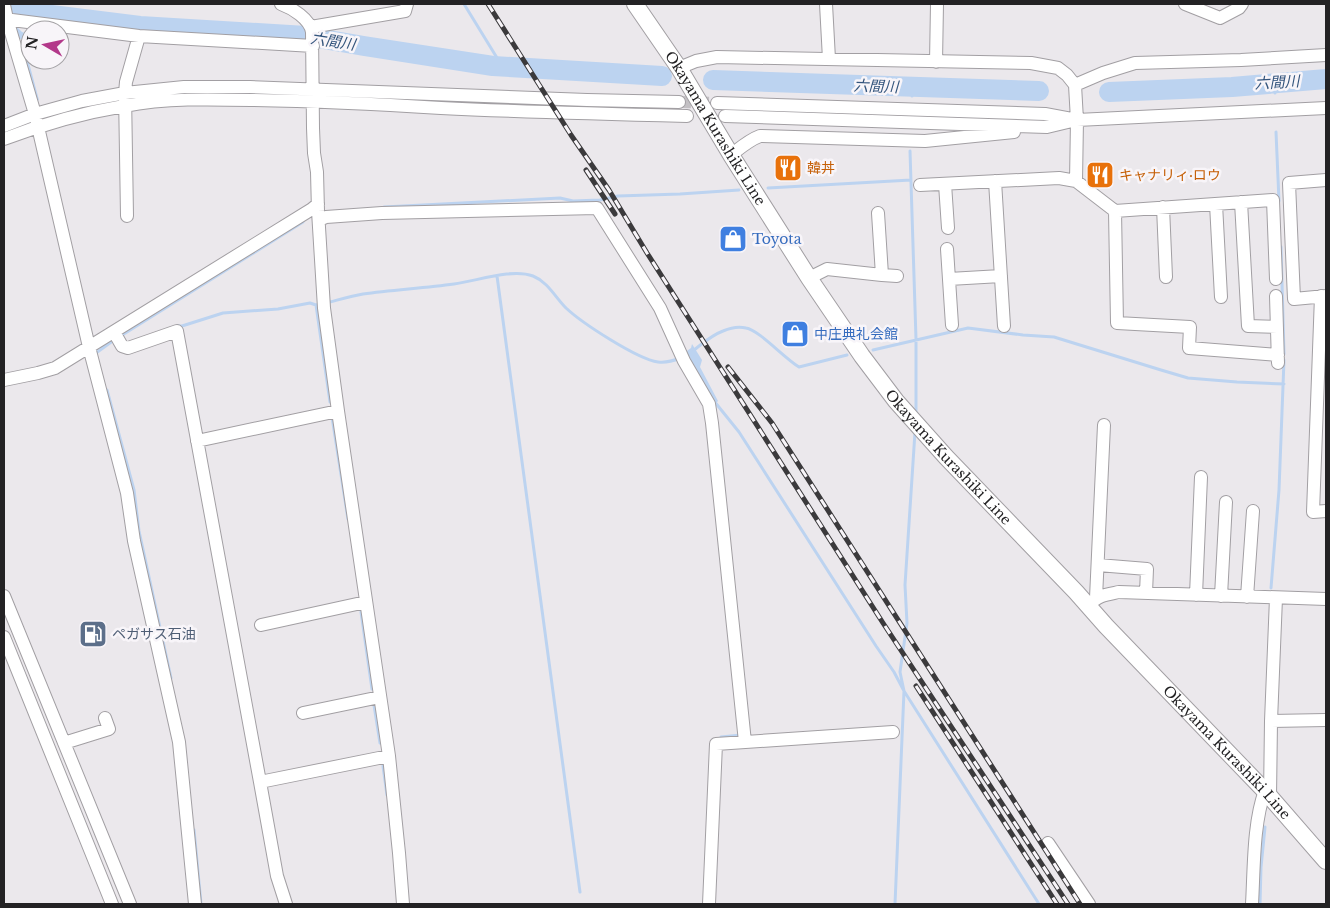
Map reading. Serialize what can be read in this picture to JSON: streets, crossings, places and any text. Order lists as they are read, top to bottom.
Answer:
{
  "streets": {
    "main road": ["Okayama Kurashiki Line"]
  },
  "water": ["六間川"],
  "places": {
    "restaurant": ["韓丼", "キャナリィ·ロウ"],
    "shop": ["Toyota", "中庄典礼会館"],
    "fuel station": ["ペガサス石油"]
  },
  "north": "left"
}
